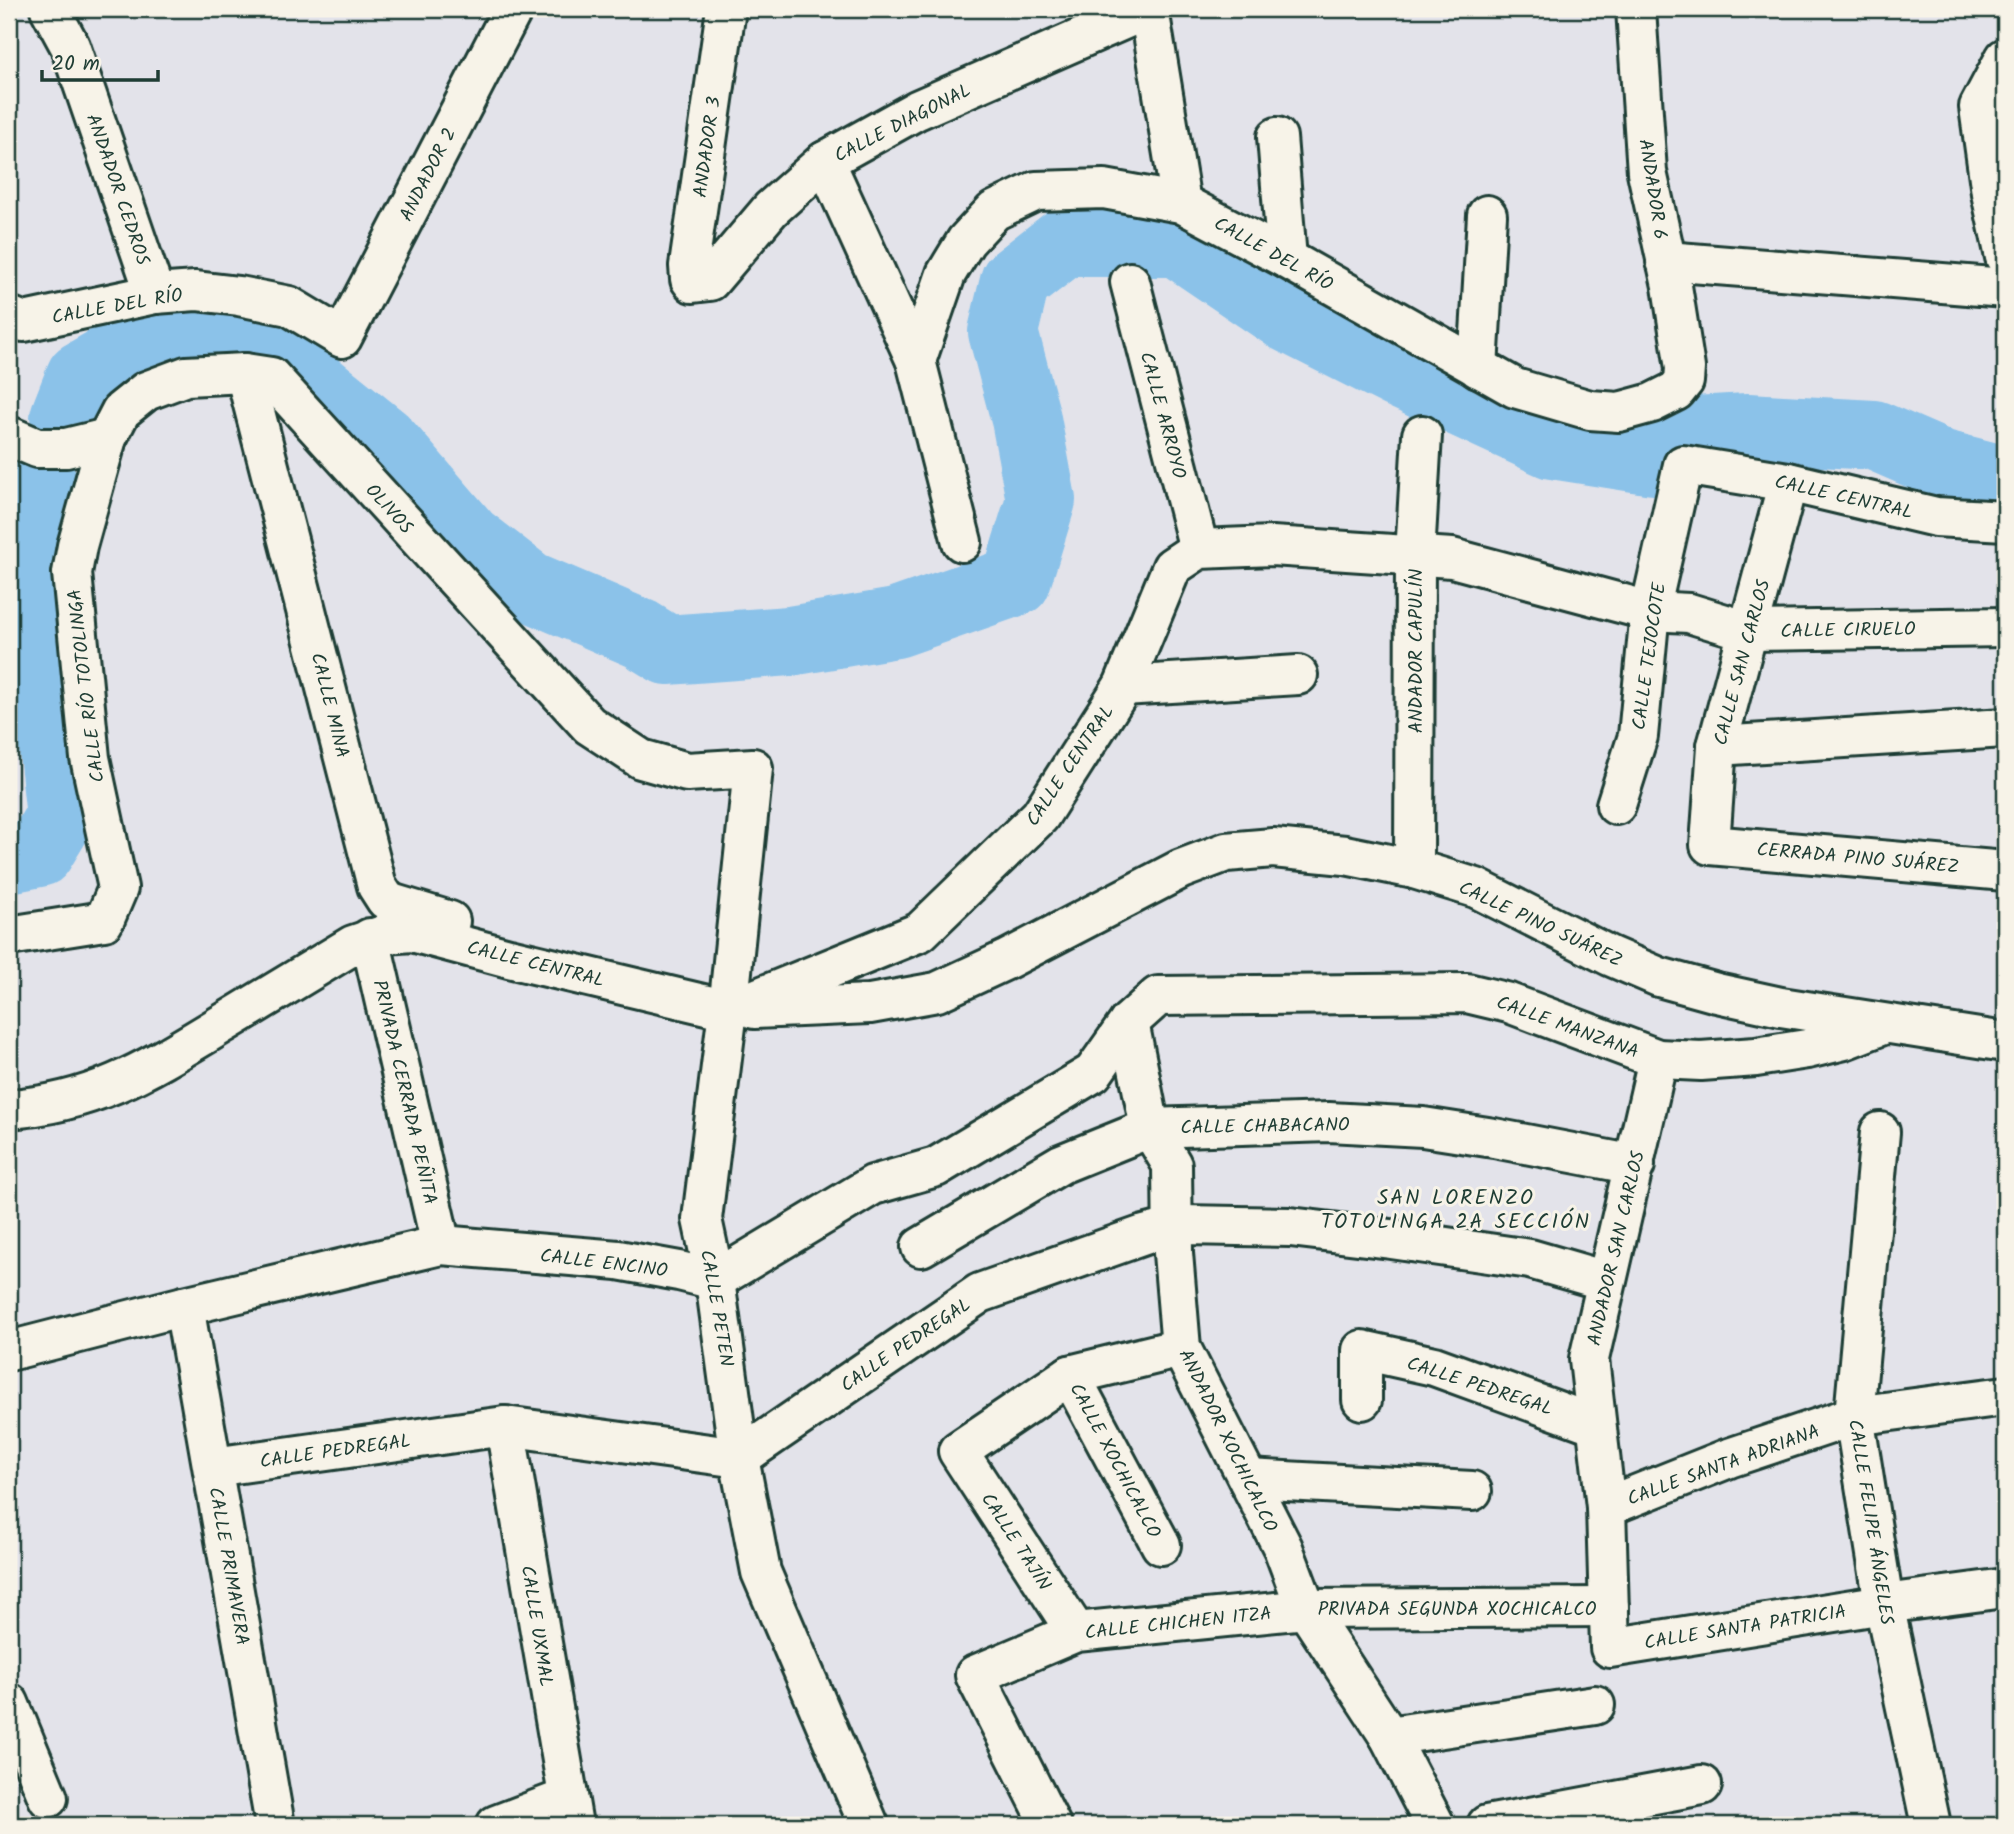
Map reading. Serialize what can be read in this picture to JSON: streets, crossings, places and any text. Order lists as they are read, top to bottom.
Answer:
{
  "streets": {
    "street": [
      "CALLE DIAGONAL",
      "ANDADOR 3",
      "ANDADOR 2",
      "ANDADOR CEDROS",
      "ANDADOR 6",
      "CALLE DEL RÍO",
      "CALLE ARROYO",
      "CALLE CENTRAL",
      "OLIVOS",
      "CALLE CIRUELO",
      "ANDADOR CAPULÍN",
      "CALLE TEJOCOTE",
      "CALLE SAN CARLOS",
      "CALLE RÍO TOTOLINGA",
      "CALLE MINA",
      "CERRADA PINO SUÁREZ",
      "CALLE PINO SUÁREZ",
      "CALLE MANZANA",
      "PRIVADA CERRADA PEÑITA",
      "CALLE CHABACANO",
      "ANDADOR SAN CARLOS",
      "CALLE ENCINO",
      "CALLE PETEN",
      "CALLE PEDREGAL",
      "ANDADOR XOCHICALCO",
      "CALLE XOCHICALCO",
      "CALLE SANTA ADRIANA",
      "CALLE FELIPE ÁNGELES",
      "CALLE TAJÍN",
      "CALLE PRIMAVERA",
      "PRIVADA SEGUNDA XOCHICALCO",
      "CALLE CHICHEN ITZA",
      "CALLE UXMAL",
      "CALLE SANTA PATRICIA"
    ]
  },
  "crossings": [
    ["CALLE DIAGONAL", "ANDADOR 3"],
    ["ANDADOR 2", "CALLE DEL RÍO"],
    ["ANDADOR CEDROS", "CALLE DEL RÍO"],
    ["ANDADOR 6", "CALLE DEL RÍO"],
    ["CALLE ARROYO", "CALLE CENTRAL"],
    ["CALLE CENTRAL", "CALLE TEJOCOTE"],
    ["CALLE CENTRAL", "CALLE SAN CARLOS"],
    ["CALLE CENTRAL", "CALLE MINA"],
    ["CALLE CENTRAL", "CALLE PINO SUÁREZ"],
    ["CALLE CENTRAL", "PRIVADA CERRADA PEÑITA"],
    ["CALLE CENTRAL", "CALLE PETEN"],
    ["OLIVOS", "CALLE RÍO TOTOLINGA"],
    ["OLIVOS", "CALLE MINA"],
    ["OLIVOS", "CALLE PETEN"],
    ["CALLE CIRUELO", "CALLE TEJOCOTE"],
    ["CALLE CIRUELO", "CALLE SAN CARLOS"],
    ["ANDADOR CAPULÍN", "CALLE PINO SUÁREZ"],
    ["CALLE SAN CARLOS", "CERRADA PINO SUÁREZ"],
    ["CALLE PINO SUÁREZ", "CALLE MANZANA"],
    ["CALLE PINO SUÁREZ", "CALLE PETEN"],
    ["CALLE MANZANA", "ANDADOR SAN CARLOS"],
    ["CALLE MANZANA", "ANDADOR XOCHICALCO"],
    ["PRIVADA CERRADA PEÑITA", "CALLE ENCINO"],
    ["CALLE CHABACANO", "ANDADOR SAN CARLOS"],
    ["CALLE CHABACANO", "ANDADOR XOCHICALCO"],
    ["ANDADOR SAN CARLOS", "CALLE PEDREGAL"],
    ["ANDADOR SAN CARLOS", "CALLE SANTA ADRIANA"],
    ["ANDADOR SAN CARLOS", "PRIVADA SEGUNDA XOCHICALCO"],
    ["ANDADOR SAN CARLOS", "CALLE SANTA PATRICIA"],
    ["CALLE ENCINO", "CALLE PETEN"],
    ["CALLE ENCINO", "CALLE PRIMAVERA"],
    ["CALLE PETEN", "CALLE PEDREGAL"],
    ["CALLE PEDREGAL", "ANDADOR XOCHICALCO"],
    ["CALLE PEDREGAL", "CALLE PRIMAVERA"],
    ["CALLE PEDREGAL", "CALLE UXMAL"],
    ["ANDADOR XOCHICALCO", "PRIVADA SEGUNDA XOCHICALCO"],
    ["ANDADOR XOCHICALCO", "CALLE CHICHEN ITZA"],
    ["CALLE XOCHICALCO", "CALLE TAJÍN"],
    ["CALLE SANTA ADRIANA", "CALLE FELIPE ÁNGELES"],
    ["CALLE FELIPE ÁNGELES", "CALLE SANTA PATRICIA"],
    ["CALLE TAJÍN", "CALLE CHICHEN ITZA"],
    ["PRIVADA SEGUNDA XOCHICALCO", "CALLE CHICHEN ITZA"]
  ],
  "districts": ["SAN LORENZO TOTOLINGA 2A SECCIÓN"],
  "scale_bar": "20 m"
}
